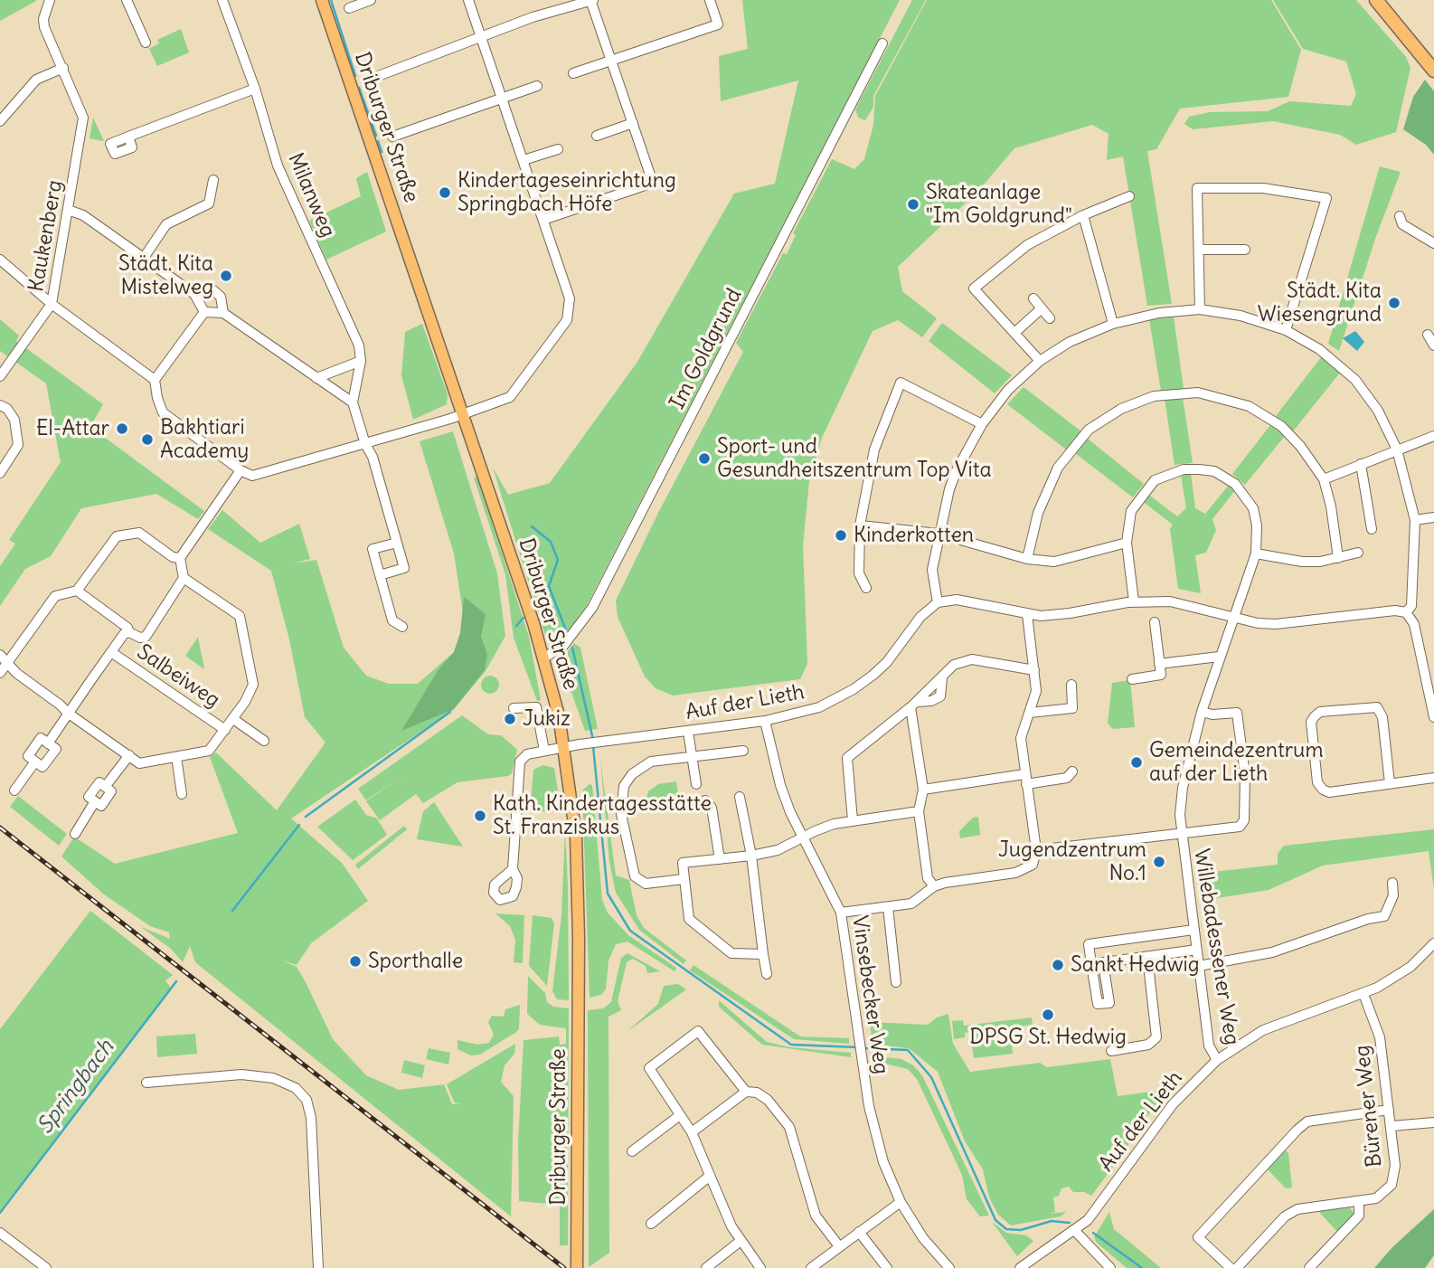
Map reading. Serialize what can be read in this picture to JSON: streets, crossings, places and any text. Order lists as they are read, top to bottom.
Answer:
{
  "streets": {
    "main road": ["Driburger Straße"],
    "street": [
      "Milanweg",
      "Kaukenberg",
      "Im Goldgrund",
      "Salbeiweg",
      "Auf der Lieth",
      "Willebadessener Weg",
      "Vinsebecker Weg",
      "Bürener Weg"
    ]
  },
  "crossings": [
    ["Driburger Straße", "Im Goldgrund"],
    ["Driburger Straße", "Auf der Lieth"],
    ["Auf der Lieth", "Willebadessener Weg"],
    ["Auf der Lieth", "Vinsebecker Weg"],
    ["Auf der Lieth", "Bürener Weg"]
  ],
  "water": ["Springbach"],
  "places": [
    "Kindertageseinrichtung Springbach Höfe",
    "Skateanlage \"Im Goldgrund\"",
    "Städt. Kita Mistelweg",
    "Städt. Kita Wiesengrund",
    "El-Attar",
    "Bakhtiari Academy",
    "Sport- und Gesundheitszentrum Top Vita",
    "Kinderkotten",
    "Jukiz",
    "Gemeindezentrum auf der Lieth",
    "Kath. Kindertagesstätte St. Franziskus",
    "Jugendzentrum No.1",
    "Sporthalle",
    "Sankt Hedwig",
    "DPSG St. Hedwig"
  ]
}
